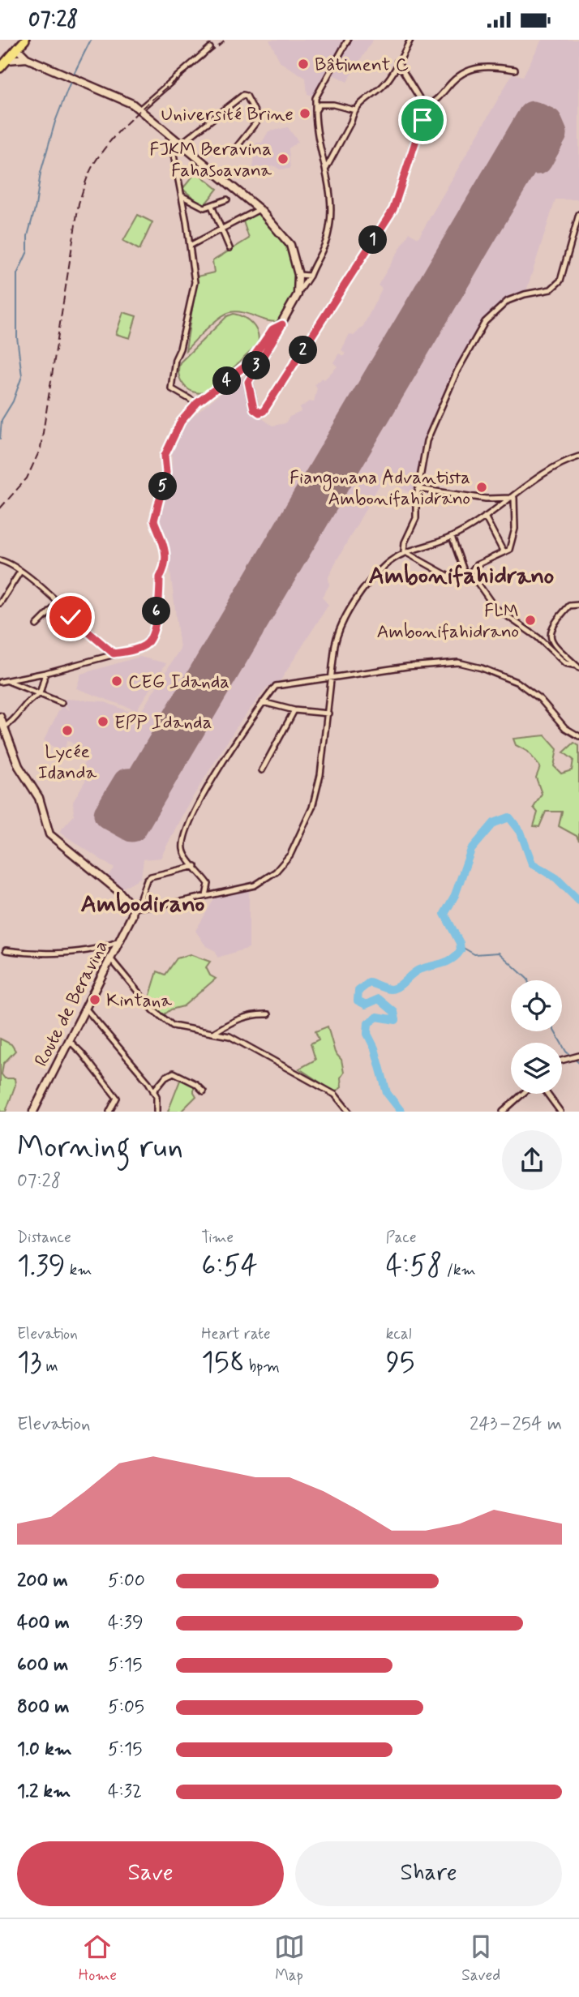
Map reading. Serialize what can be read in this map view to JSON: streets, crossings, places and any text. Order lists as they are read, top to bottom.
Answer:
{
  "streets": {
    "street": ["Route de Beravina"]
  },
  "districts": ["Ambonifahidrano", "Ambodirano"],
  "places": [
    "Bâtiment C",
    "Université Brine",
    "FJKM Beravina Fahasoavana",
    "Fiangonana Advantista Ambonifahidrano",
    "FLM Ambonifahidrano",
    "CEG Idanda",
    "EPP Idanda",
    "Lycée Idanda",
    "Kintana"
  ],
  "page": {
    "status": "07:28",
    "pins": [
      "1",
      "2",
      "3",
      "4",
      "5",
      "6"
    ],
    "heading": ["Morning run", "07:28"],
    "stats": [
      ["Distance", "1.39 km"],
      ["Time", "6:54"],
      ["Pace", "4:58 /km"],
      ["Elevation", "13 m"],
      ["Heart rate", "158 bpm"],
      ["kcal", "95"]
    ],
    "chart": ["Elevation", "243–254 m"],
    "list": [
      {
        "name": "200 m",
        "note": "5:00"
      },
      {
        "name": "400 m",
        "note": "4:39"
      },
      {
        "name": "600 m",
        "note": "5:15"
      },
      {
        "name": "800 m",
        "note": "5:05"
      },
      {
        "name": "1.0 km",
        "note": "5:15"
      },
      {
        "name": "1.2 km",
        "note": "4:32"
      }
    ],
    "buttons": ["Save", "Share"],
    "tabs": ["Home", "Map", "Saved"]
  }
}
